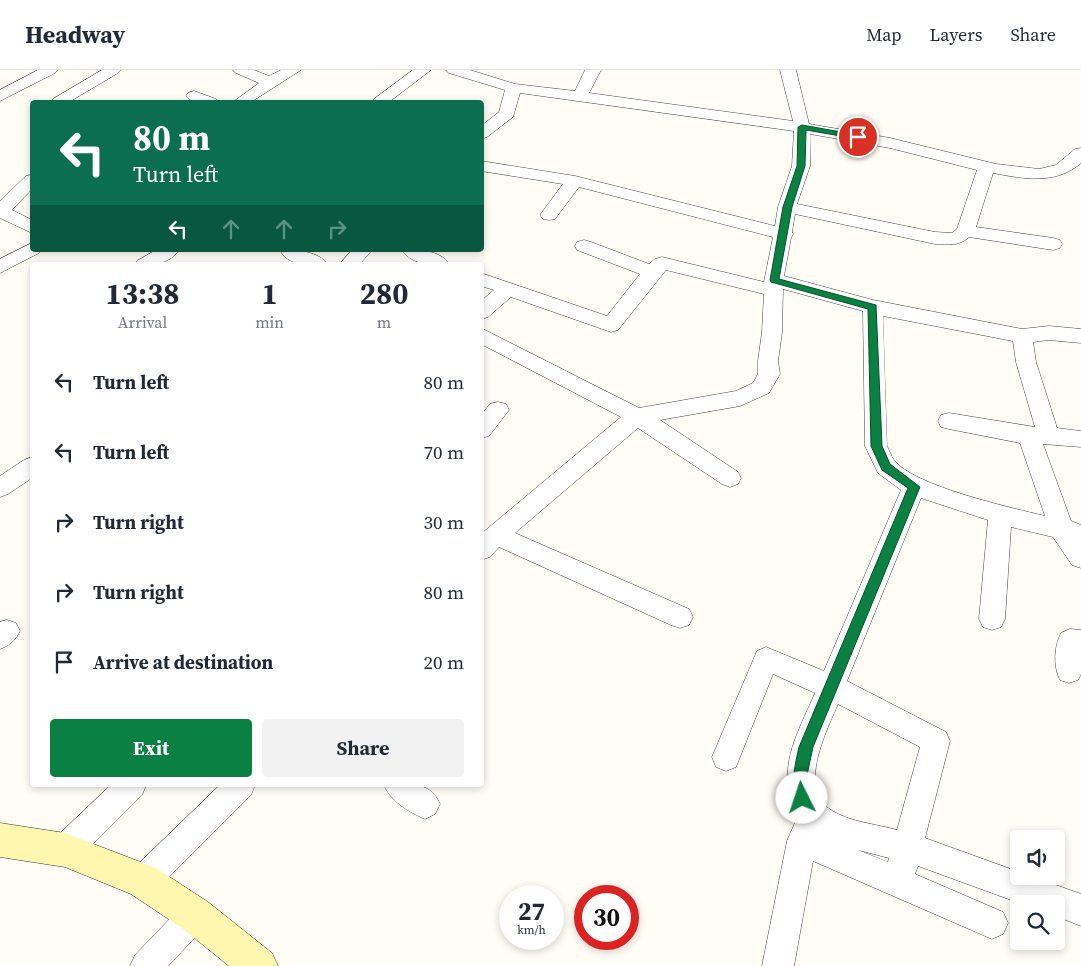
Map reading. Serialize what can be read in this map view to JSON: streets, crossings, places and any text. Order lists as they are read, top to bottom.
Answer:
{
  "page": {
    "header": "Headway",
    "nav": ["Map", "Layers", "Share"],
    "turn": ["80 m", "Turn left"],
    "eta": [
      "13:38",
      "Arrival",
      "1",
      "min",
      "280",
      "m"
    ],
    "list": [
      {
        "name": "Turn left",
        "value": "80 m"
      },
      {
        "name": "Turn left",
        "value": "70 m"
      },
      {
        "name": "Turn right",
        "value": "30 m"
      },
      {
        "name": "Turn right",
        "value": "80 m"
      },
      {
        "name": "Arrive at destination",
        "value": "20 m"
      }
    ],
    "buttons": ["Exit", "Share"],
    "speed": "27 km/h",
    "limit": "30"
  }
}
